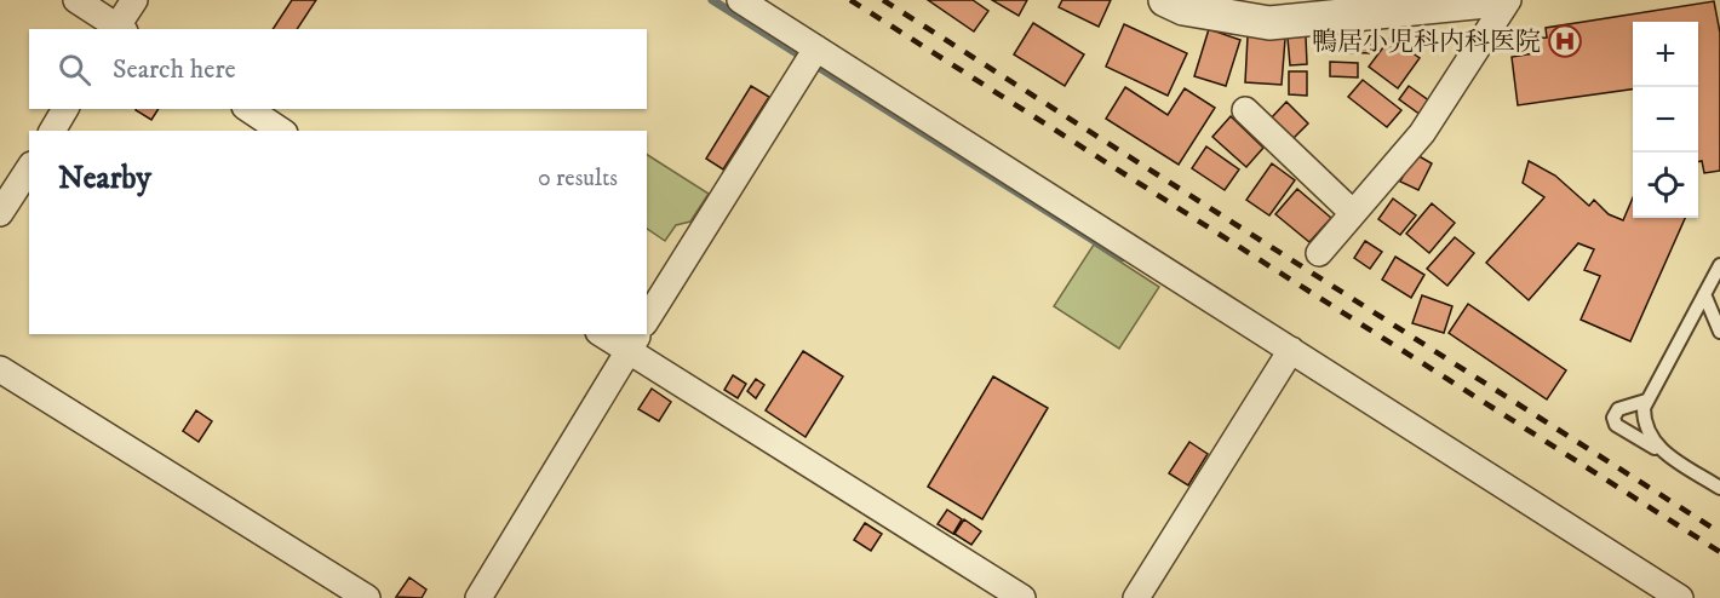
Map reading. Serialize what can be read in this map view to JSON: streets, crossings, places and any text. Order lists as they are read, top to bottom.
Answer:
{
  "places": {
    "hospital": ["鴨居小児科内科医院"]
  },
  "page": {
    "map_buttons": ["+", "−"],
    "search": "Search here",
    "heading": ["Nearby", "0 results"]
  }
}
